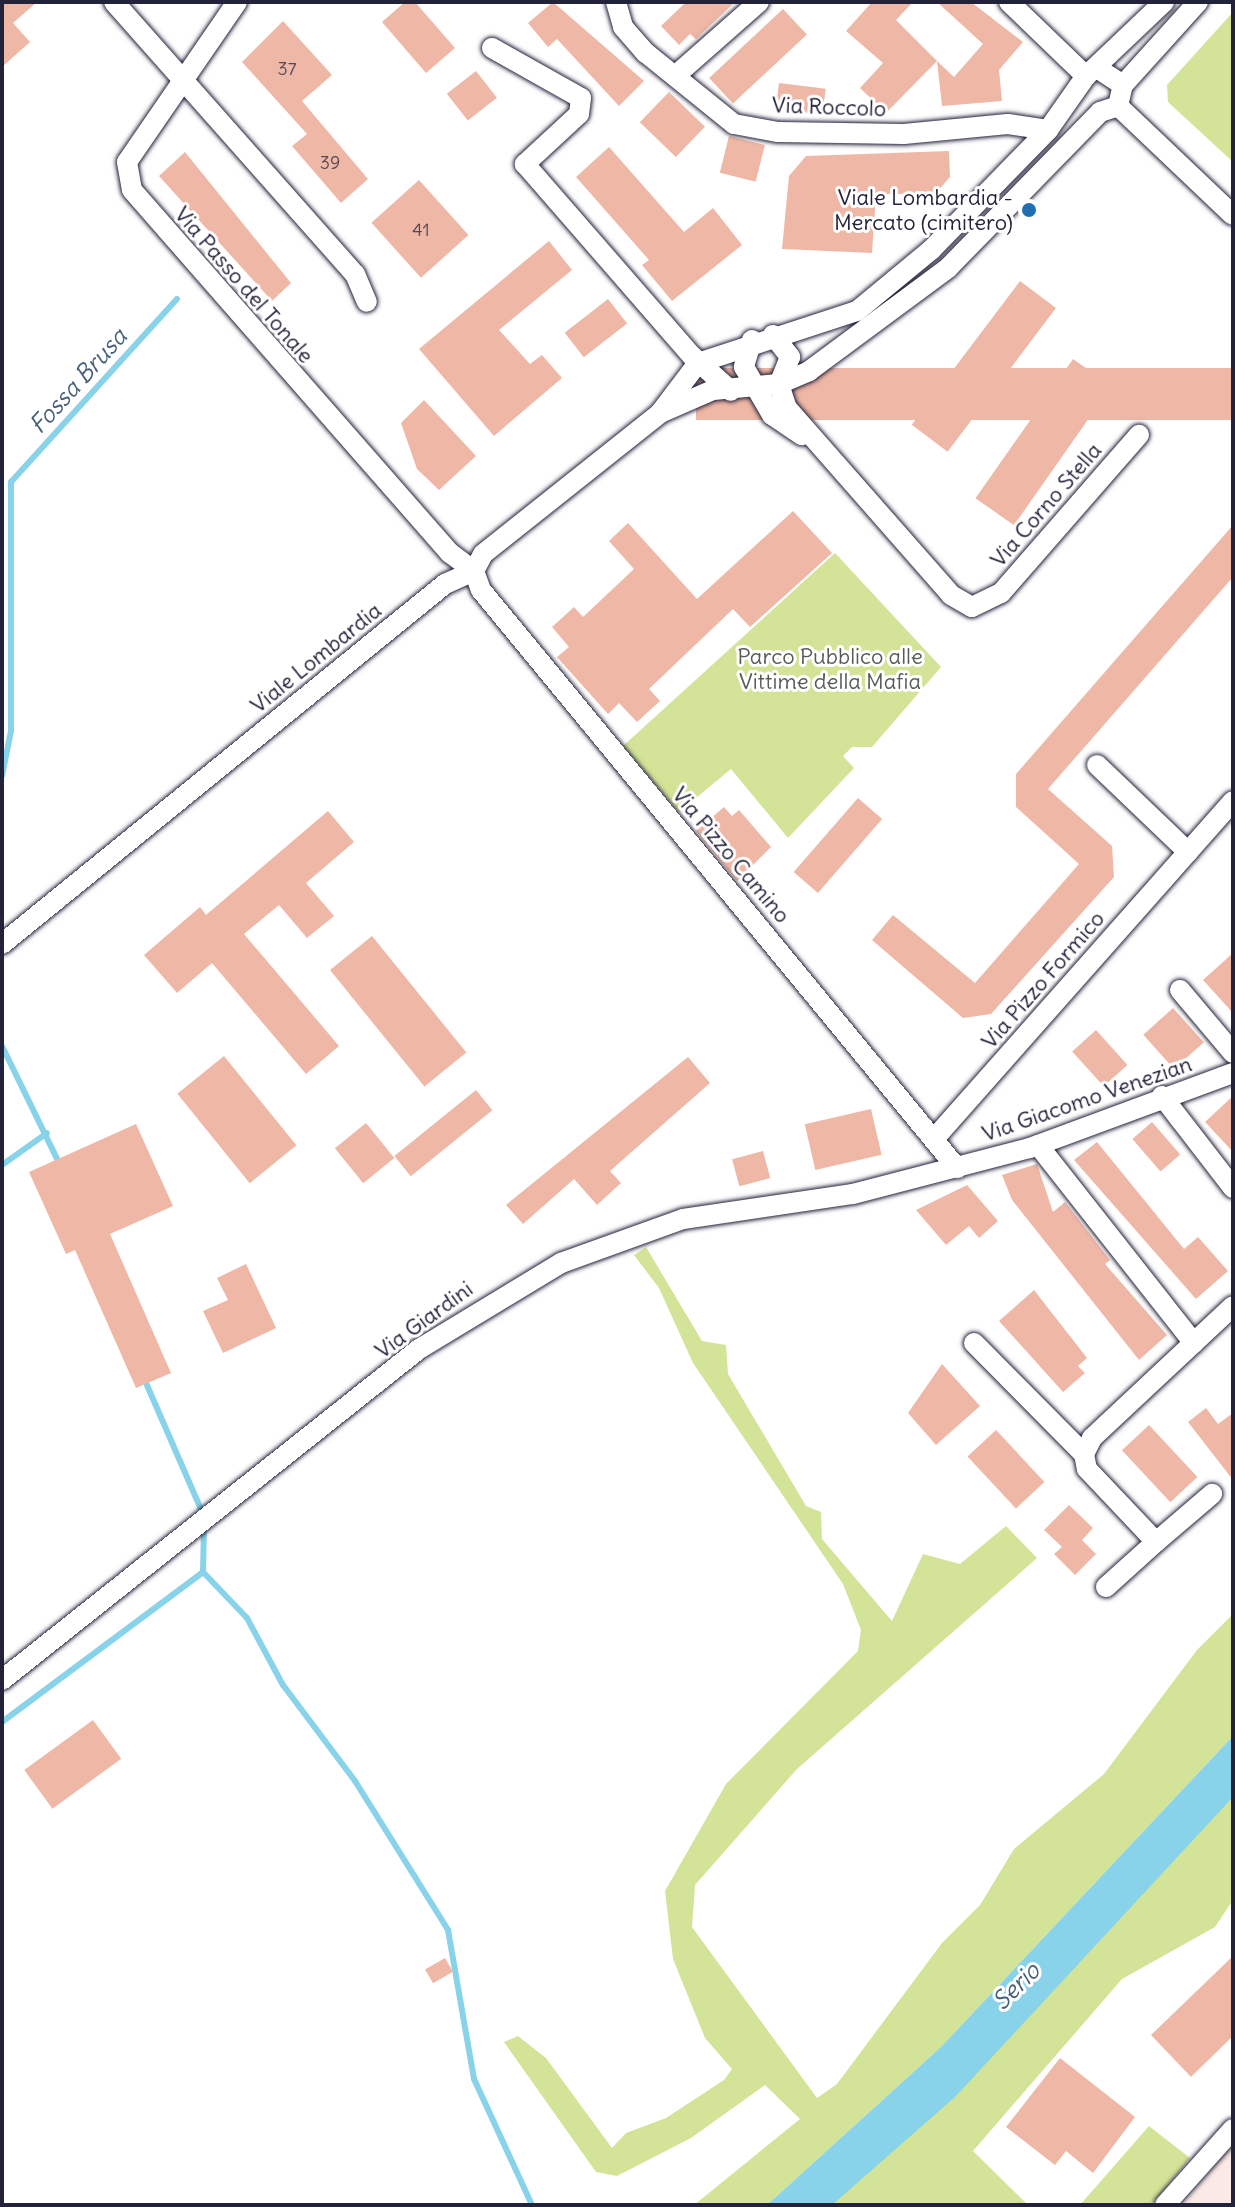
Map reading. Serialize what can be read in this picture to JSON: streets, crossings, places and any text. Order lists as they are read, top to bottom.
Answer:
{
  "streets": {
    "street": [
      "Via Roccolo",
      "Via Passo del Tonale",
      "Via Corno Stella",
      "Viale Lombardia",
      "Via Pizzo Camino",
      "Via Pizzo Formico",
      "Via Giacomo Venezian",
      "Via Giardini"
    ]
  },
  "crossings": [
    ["Via Roccolo", "Viale Lombardia"],
    ["Via Passo del Tonale", "Viale Lombardia"],
    ["Via Passo del Tonale", "Via Pizzo Camino"],
    ["Via Corno Stella", "Viale Lombardia"],
    ["Viale Lombardia", "Via Pizzo Camino"],
    ["Via Pizzo Camino", "Via Pizzo Formico"],
    ["Via Pizzo Camino", "Via Giacomo Venezian"],
    ["Via Pizzo Camino", "Via Giardini"],
    ["Via Giacomo Venezian", "Via Giardini"]
  ],
  "water": ["Fossa Brusa", "Serio"],
  "parks": ["Parco Pubblico alle Vittime della Mafia"],
  "places": ["Viale Lombardia - Mercato (cimitero)"],
  "house_numbers": ["37", "39", "41"]
}
